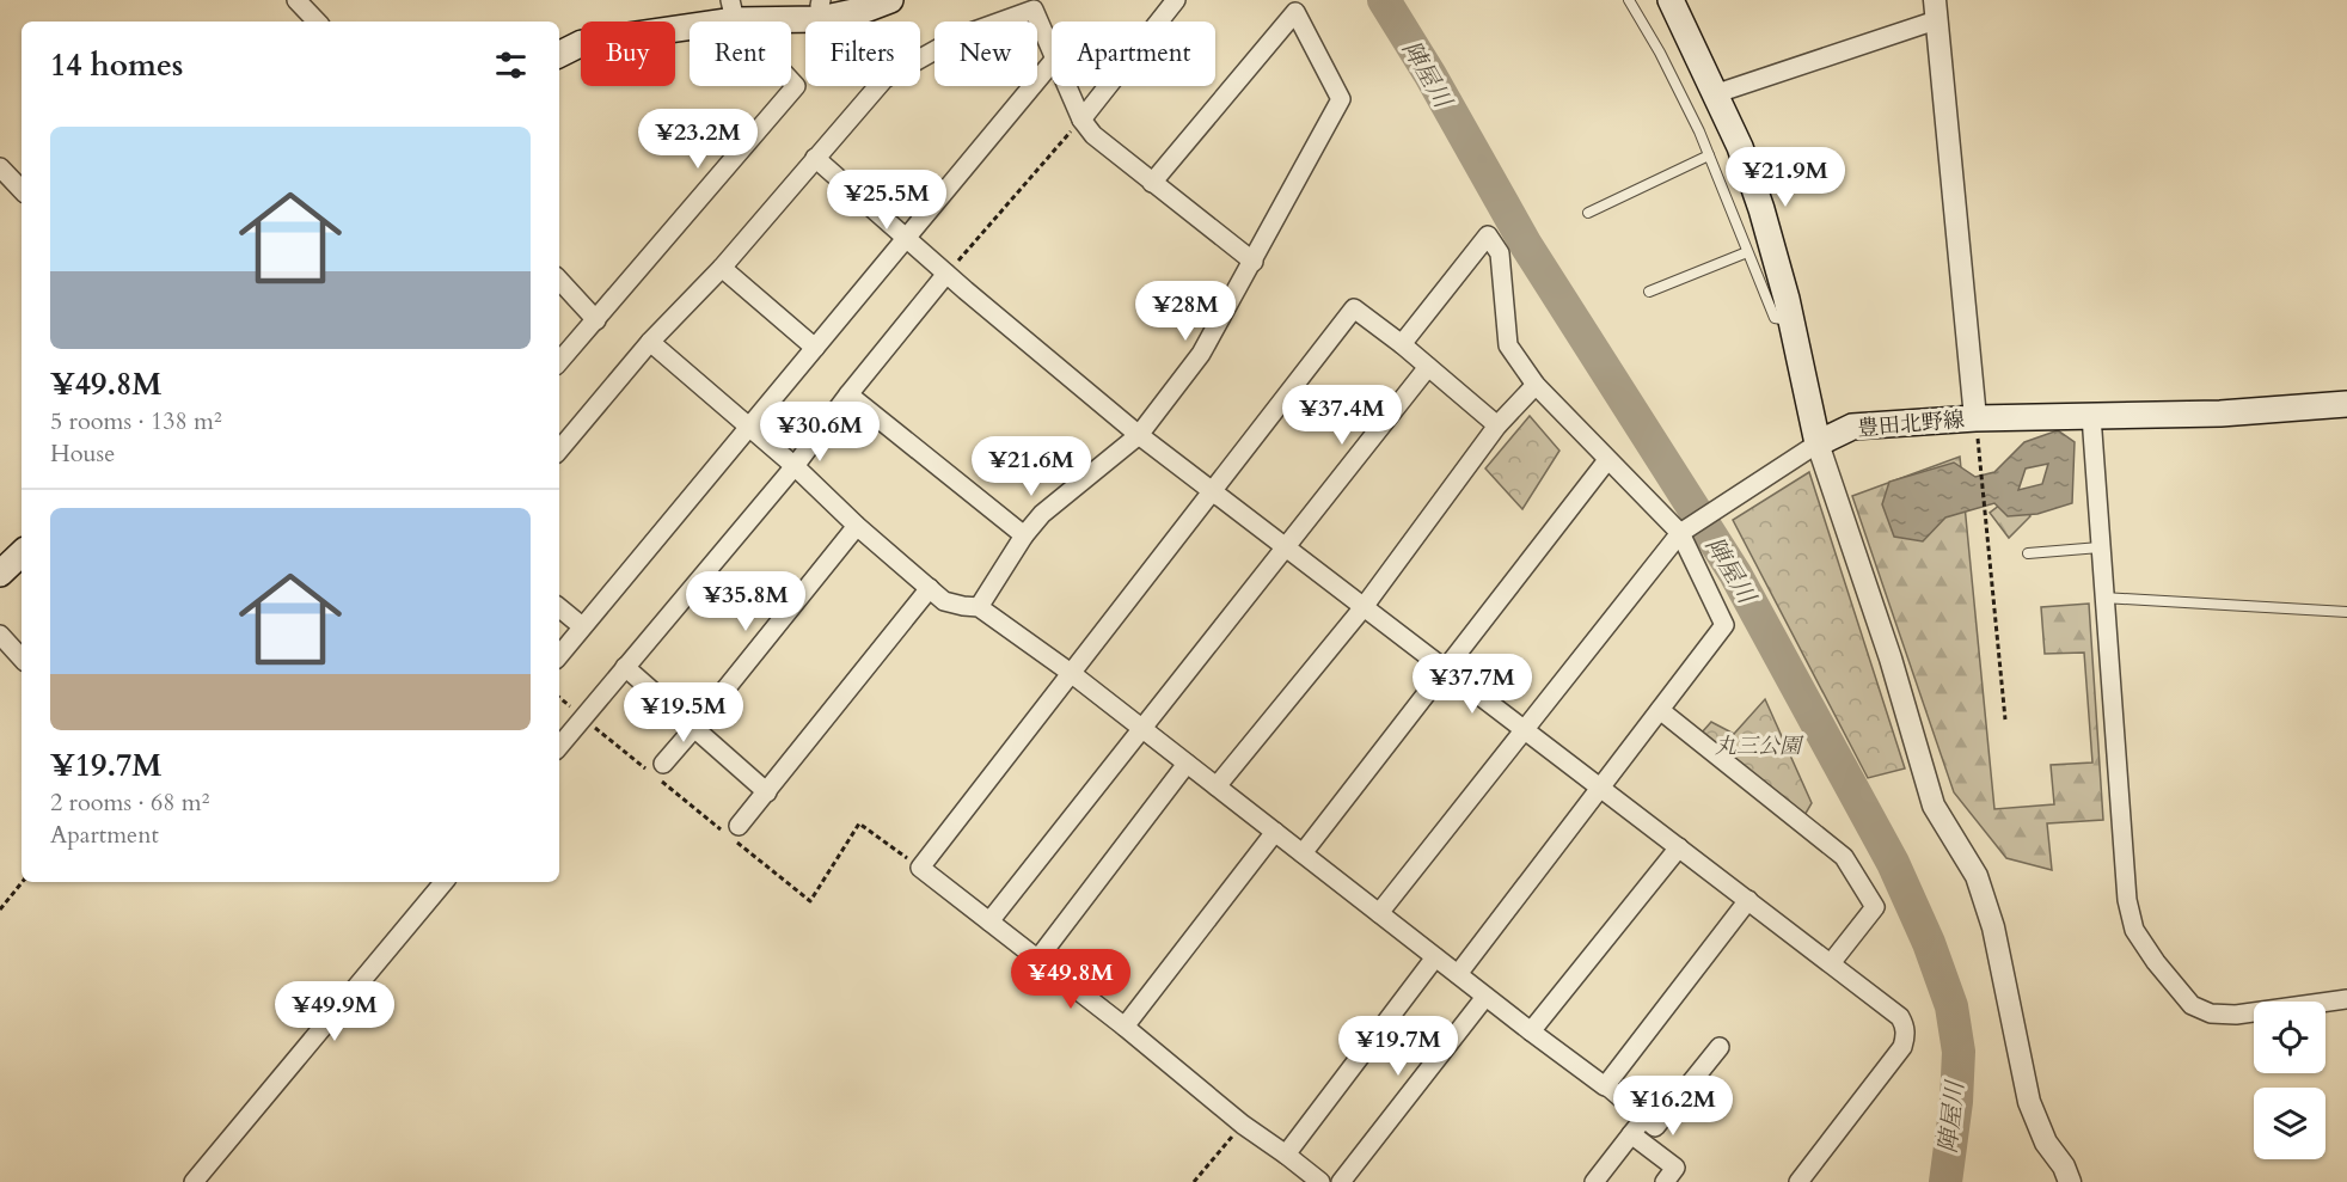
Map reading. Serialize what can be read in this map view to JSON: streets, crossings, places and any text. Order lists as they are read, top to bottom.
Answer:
{
  "streets": {
    "main road": ["豊田北野線"]
  },
  "water": ["陣屋川"],
  "parks": ["丸三公園"],
  "page": {
    "chip": [
      "Buy",
      "Rent",
      "Filters",
      "New",
      "Apartment"
    ],
    "heading": "14 homes",
    "list": [
      {
        "name": "¥49.8M",
        "note": "5 rooms · 138 m² · House"
      },
      {
        "name": "¥19.7M",
        "note": "2 rooms · 68 m² · Apartment"
      }
    ],
    "price": [
      "¥23.2M",
      "¥21.9M",
      "¥25.5M",
      "¥28M",
      "¥37.4M",
      "¥30.6M",
      "¥21.6M",
      "¥35.8M",
      "¥37.7M",
      "¥19.5M",
      "¥49.8M",
      "¥49.9M",
      "¥19.7M",
      "¥16.2M"
    ]
  }
}
